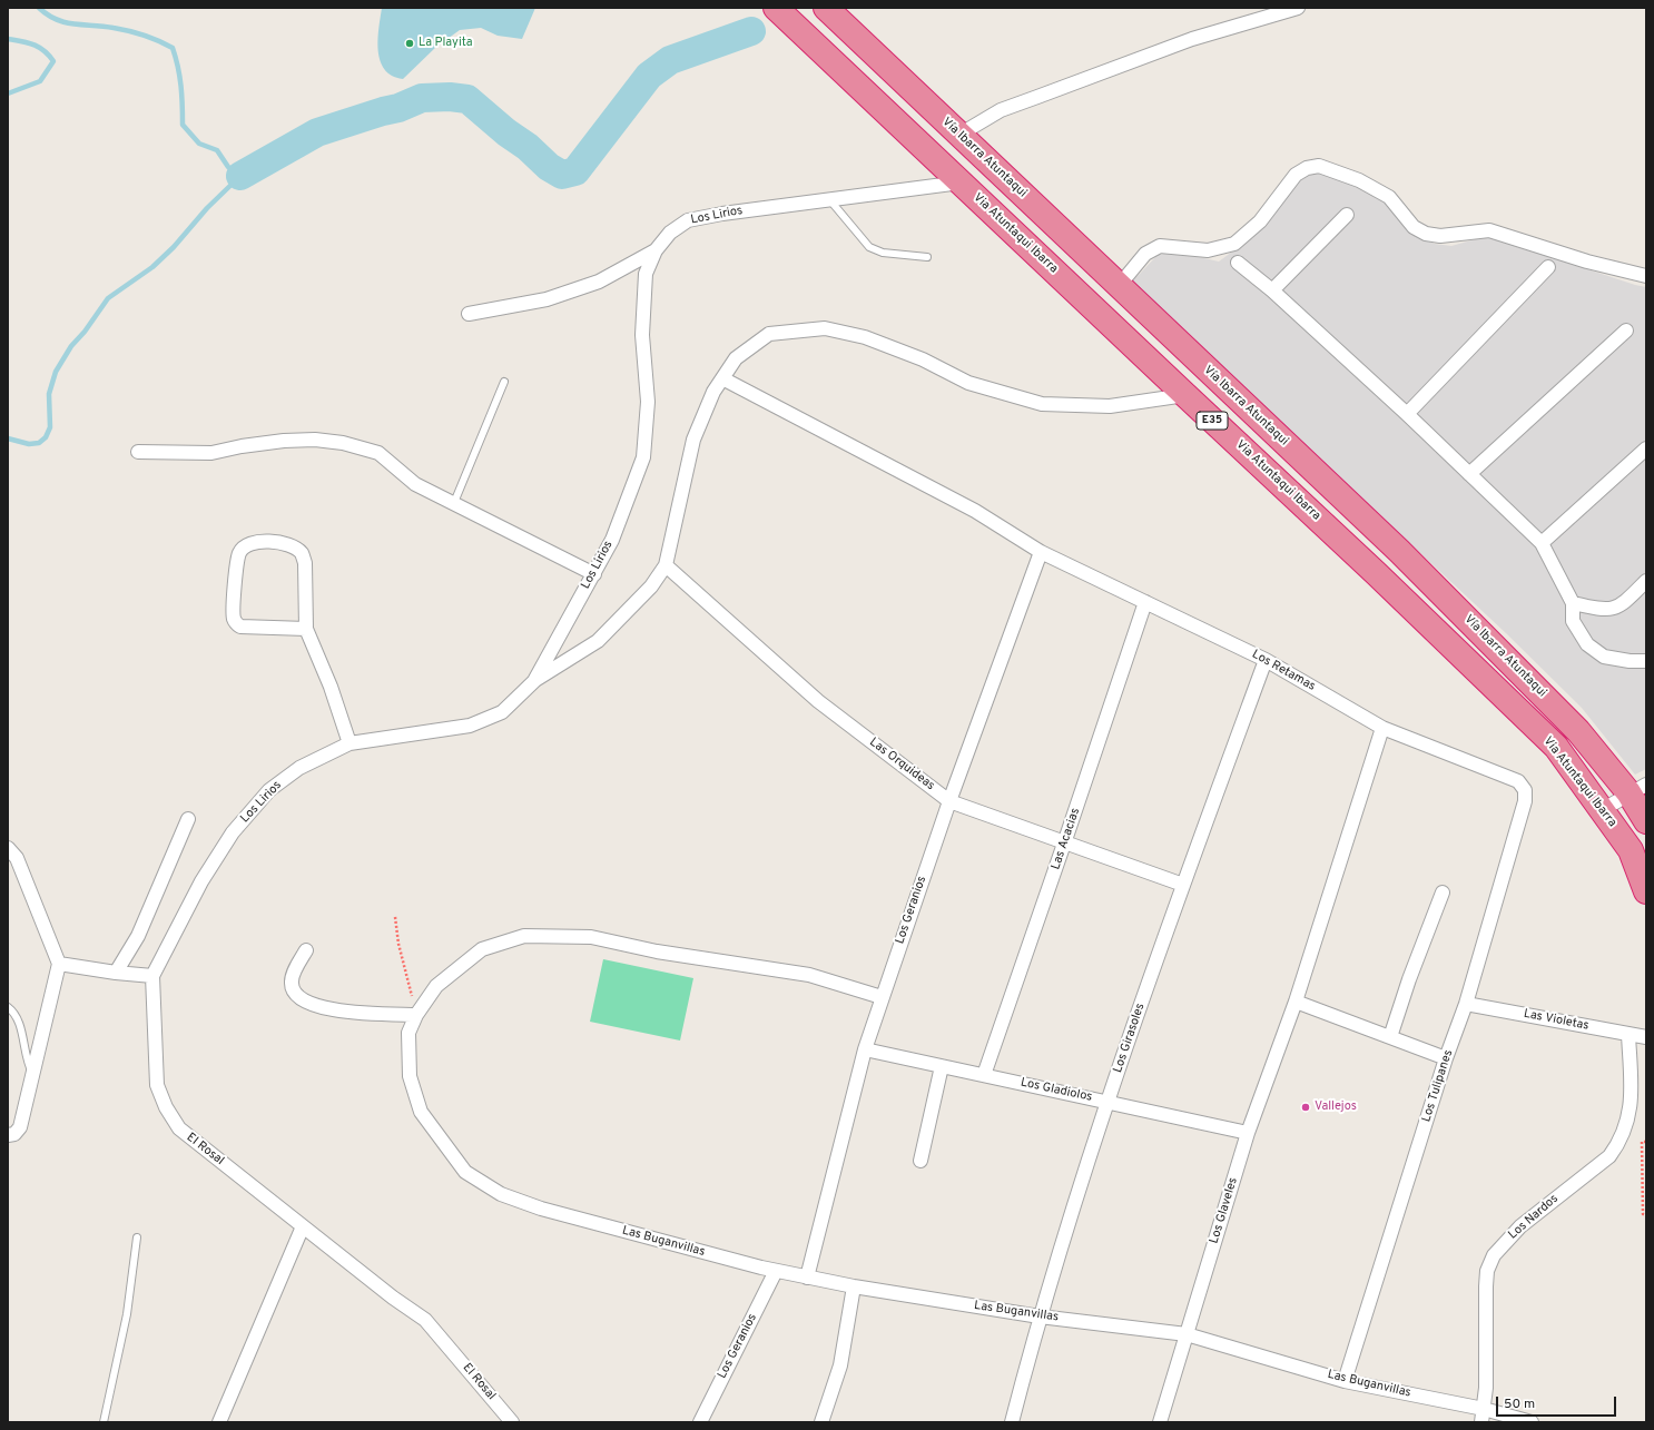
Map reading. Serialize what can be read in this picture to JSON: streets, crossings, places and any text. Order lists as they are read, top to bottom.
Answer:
{
  "streets": {
    "highway": ["Vía Ibarra Atuntaqui", "Via Atuntaqui Ibarra", "E35"],
    "street": [
      "Los Lirios",
      "Los Retamas",
      "Las Orquideas",
      "Las Acacias",
      "Los Geranios",
      "Las Violetas",
      "Los Girasoles",
      "Los Tulipanes",
      "Los Gladiolos",
      "El Rosal",
      "Los Glaveles",
      "Los Nardos",
      "Las Buganvillas"
    ]
  },
  "crossings": [
    ["Los Lirios", "Via Atuntaqui Ibarra"],
    ["Los Lirios", "El Rosal"],
    ["Los Retamas", "Las Acacias"],
    ["Los Retamas", "Los Geranios"],
    ["Los Retamas", "Los Girasoles"],
    ["Los Retamas", "Los Tulipanes"],
    ["Los Retamas", "Los Glaveles"],
    ["Las Orquideas", "Las Acacias"],
    ["Las Orquideas", "Los Geranios"],
    ["Las Orquideas", "Los Girasoles"],
    ["Las Acacias", "Los Gladiolos"],
    ["Los Geranios", "Los Gladiolos"],
    ["Los Geranios", "Las Buganvillas"],
    ["Las Violetas", "Los Tulipanes"],
    ["Las Violetas", "Los Nardos"],
    ["Los Girasoles", "Los Gladiolos"],
    ["Los Girasoles", "Las Buganvillas"],
    ["Los Tulipanes", "Las Buganvillas"],
    ["Los Gladiolos", "Los Glaveles"],
    ["Los Glaveles", "Las Buganvillas"],
    ["Los Nardos", "Las Buganvillas"]
  ],
  "places": ["La Playita", "Vallejos"],
  "scale_bar": "50 m"
}
